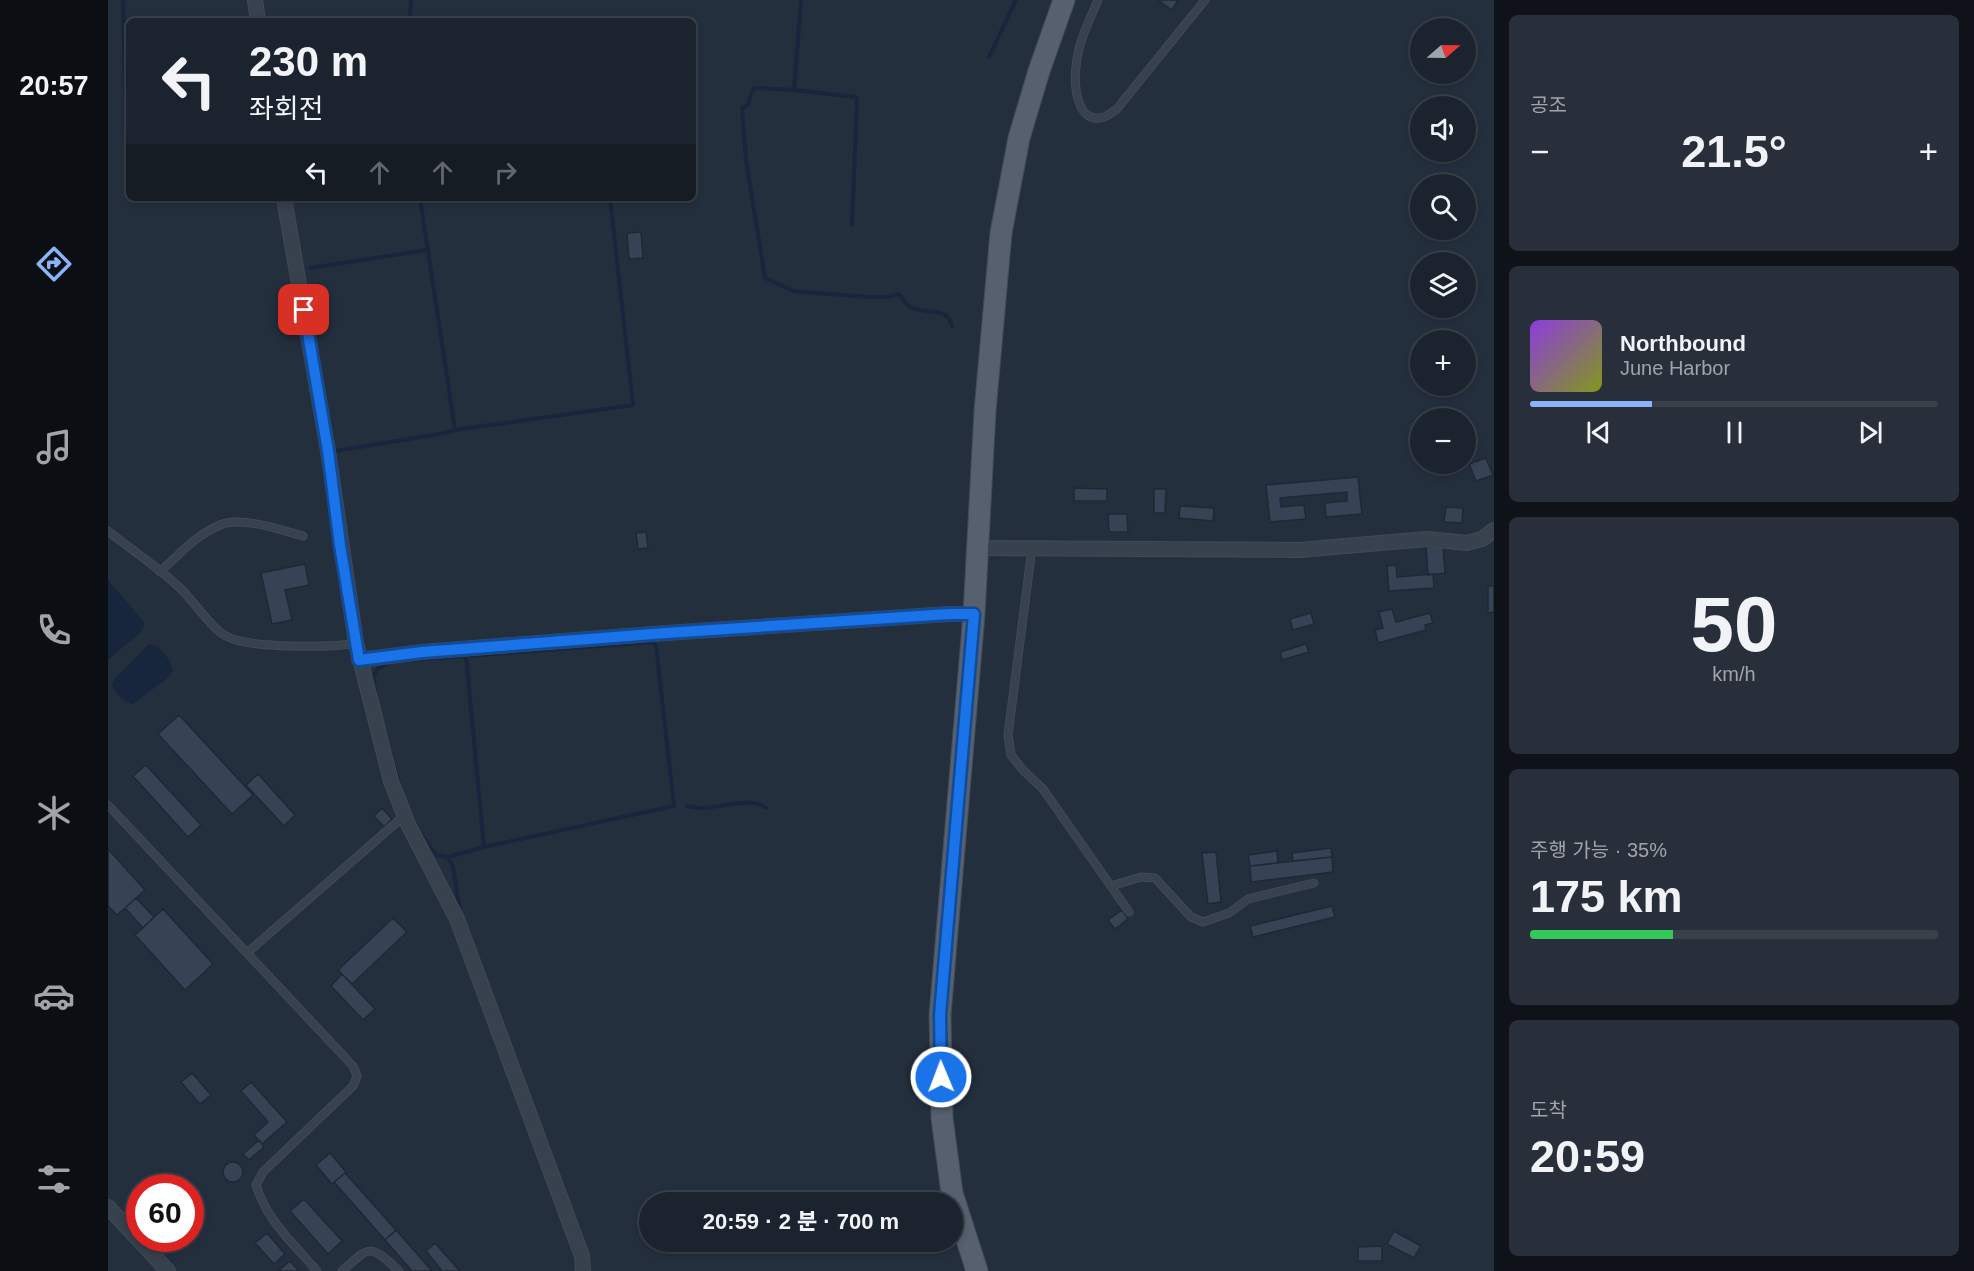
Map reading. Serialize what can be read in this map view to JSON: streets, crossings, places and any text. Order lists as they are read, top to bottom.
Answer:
{
  "north": "right",
  "page": {
    "tabs": "20:57",
    "tile": [
      "공조",
      ["50", "km/h"],
      ["주행 가능 · 35%", "175 km"],
      ["도착", "20:59"]
    ],
    "map_buttons": ["+", "−"],
    "turn": ["230 m", "좌회전"],
    "heat": ["−", "21.5°", "+"],
    "song": ["Northbound", "June Harbor"],
    "limit": "60",
    "trip": "20:59 · 2 분 · 700 m"
  }
}
